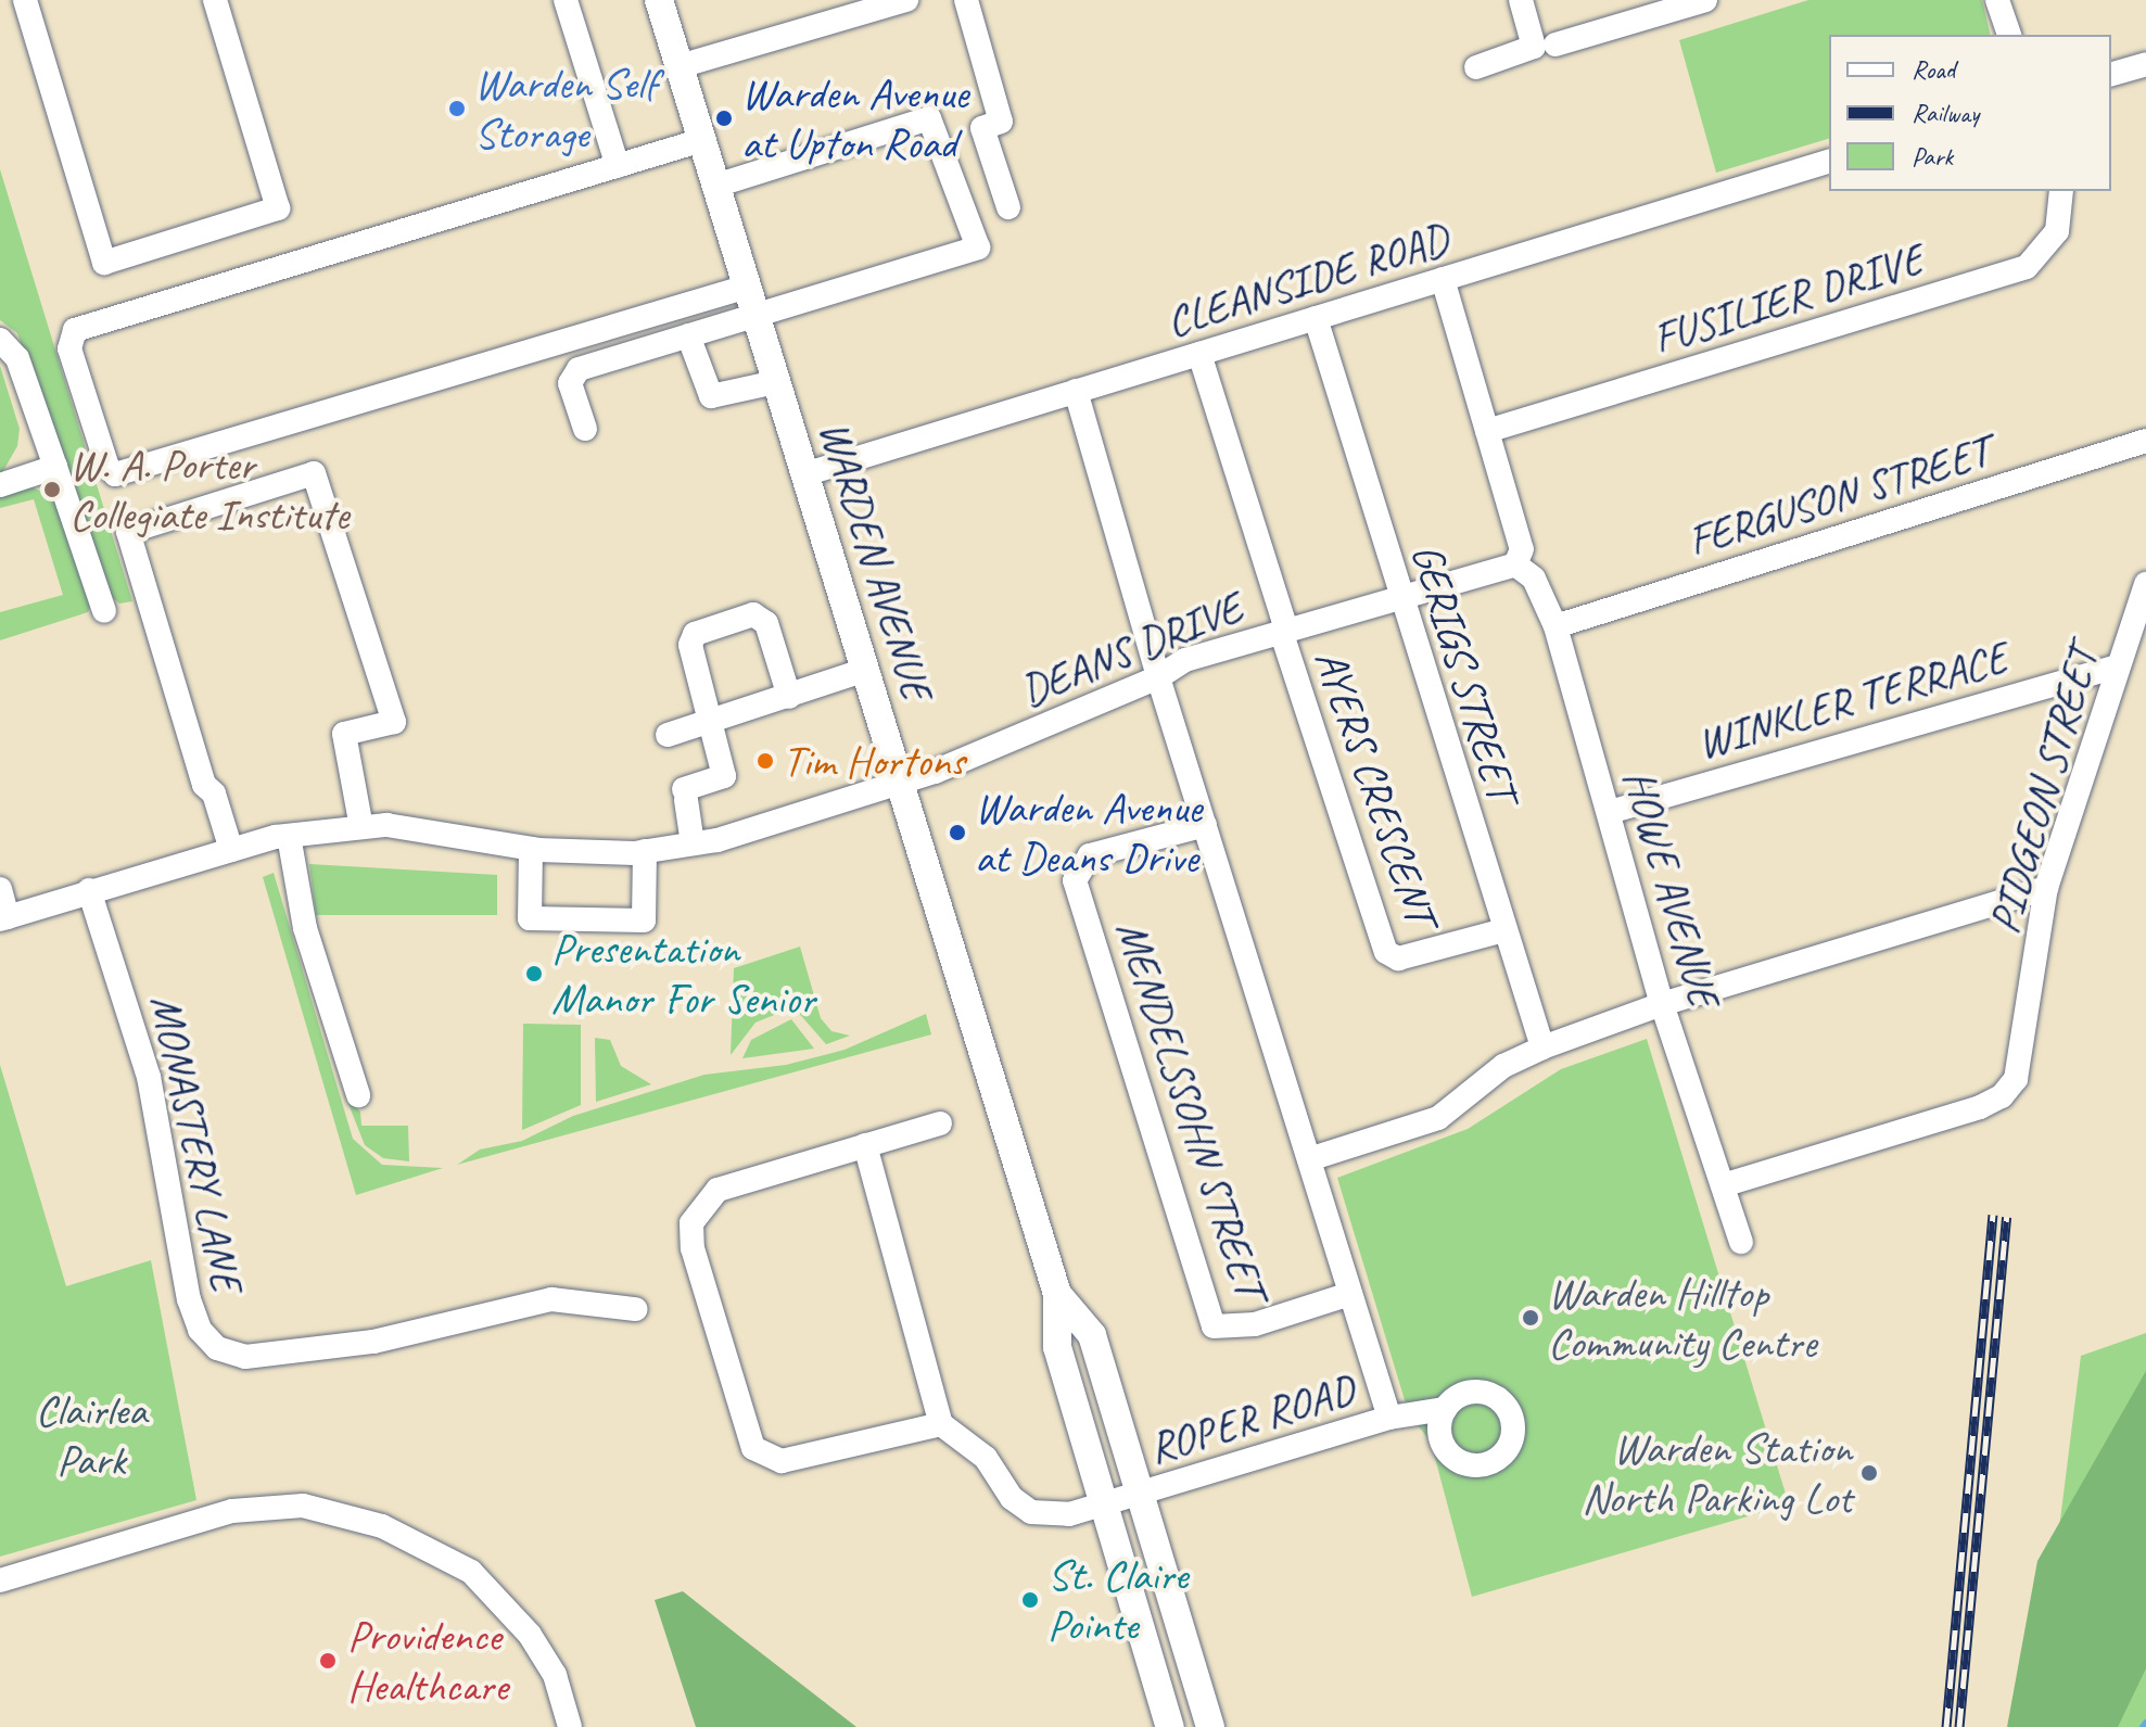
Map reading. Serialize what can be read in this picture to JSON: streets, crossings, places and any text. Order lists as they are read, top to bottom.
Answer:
{
  "streets": {
    "main road": ["WARDEN AVENUE"],
    "street": [
      "CLEANSIDE ROAD",
      "FUSILIER DRIVE",
      "FERGUSON STREET",
      "DEANS DRIVE",
      "GERIGS STREET",
      "WINKLER TERRACE",
      "AYERS CRESCENT",
      "PIDGEON STREET",
      "HOWE AVENUE",
      "MENDELSSOHN STREET",
      "MONASTERY LANE",
      "ROPER ROAD"
    ]
  },
  "crossings": [
    ["CLEANSIDE ROAD", "WARDEN AVENUE"],
    ["CLEANSIDE ROAD", "GERIGS STREET"],
    ["CLEANSIDE ROAD", "AYERS CRESCENT"],
    ["FERGUSON STREET", "HOWE AVENUE"],
    ["WARDEN AVENUE", "DEANS DRIVE"],
    ["WARDEN AVENUE", "ROPER ROAD"],
    ["DEANS DRIVE", "GERIGS STREET"],
    ["DEANS DRIVE", "AYERS CRESCENT"],
    ["DEANS DRIVE", "HOWE AVENUE"],
    ["DEANS DRIVE", "MONASTERY LANE"],
    ["GERIGS STREET", "AYERS CRESCENT"],
    ["WINKLER TERRACE", "PIDGEON STREET"],
    ["WINKLER TERRACE", "HOWE AVENUE"],
    ["PIDGEON STREET", "HOWE AVENUE"]
  ],
  "parks": ["Clairlea Park"],
  "places": [
    "Warden Self Storage",
    "Warden Avenue at Upton Road",
    "W. A. Porter Collegiate Institute",
    "Tim Hortons",
    "Warden Avenue at Deans Drive",
    "Presentation Manor For Senior",
    "Warden Hilltop Community Centre",
    "Warden Station North Parking Lot",
    "St. Claire Pointe",
    "Providence Healthcare"
  ],
  "legend": ["Road", "Railway", "Park"]
}
